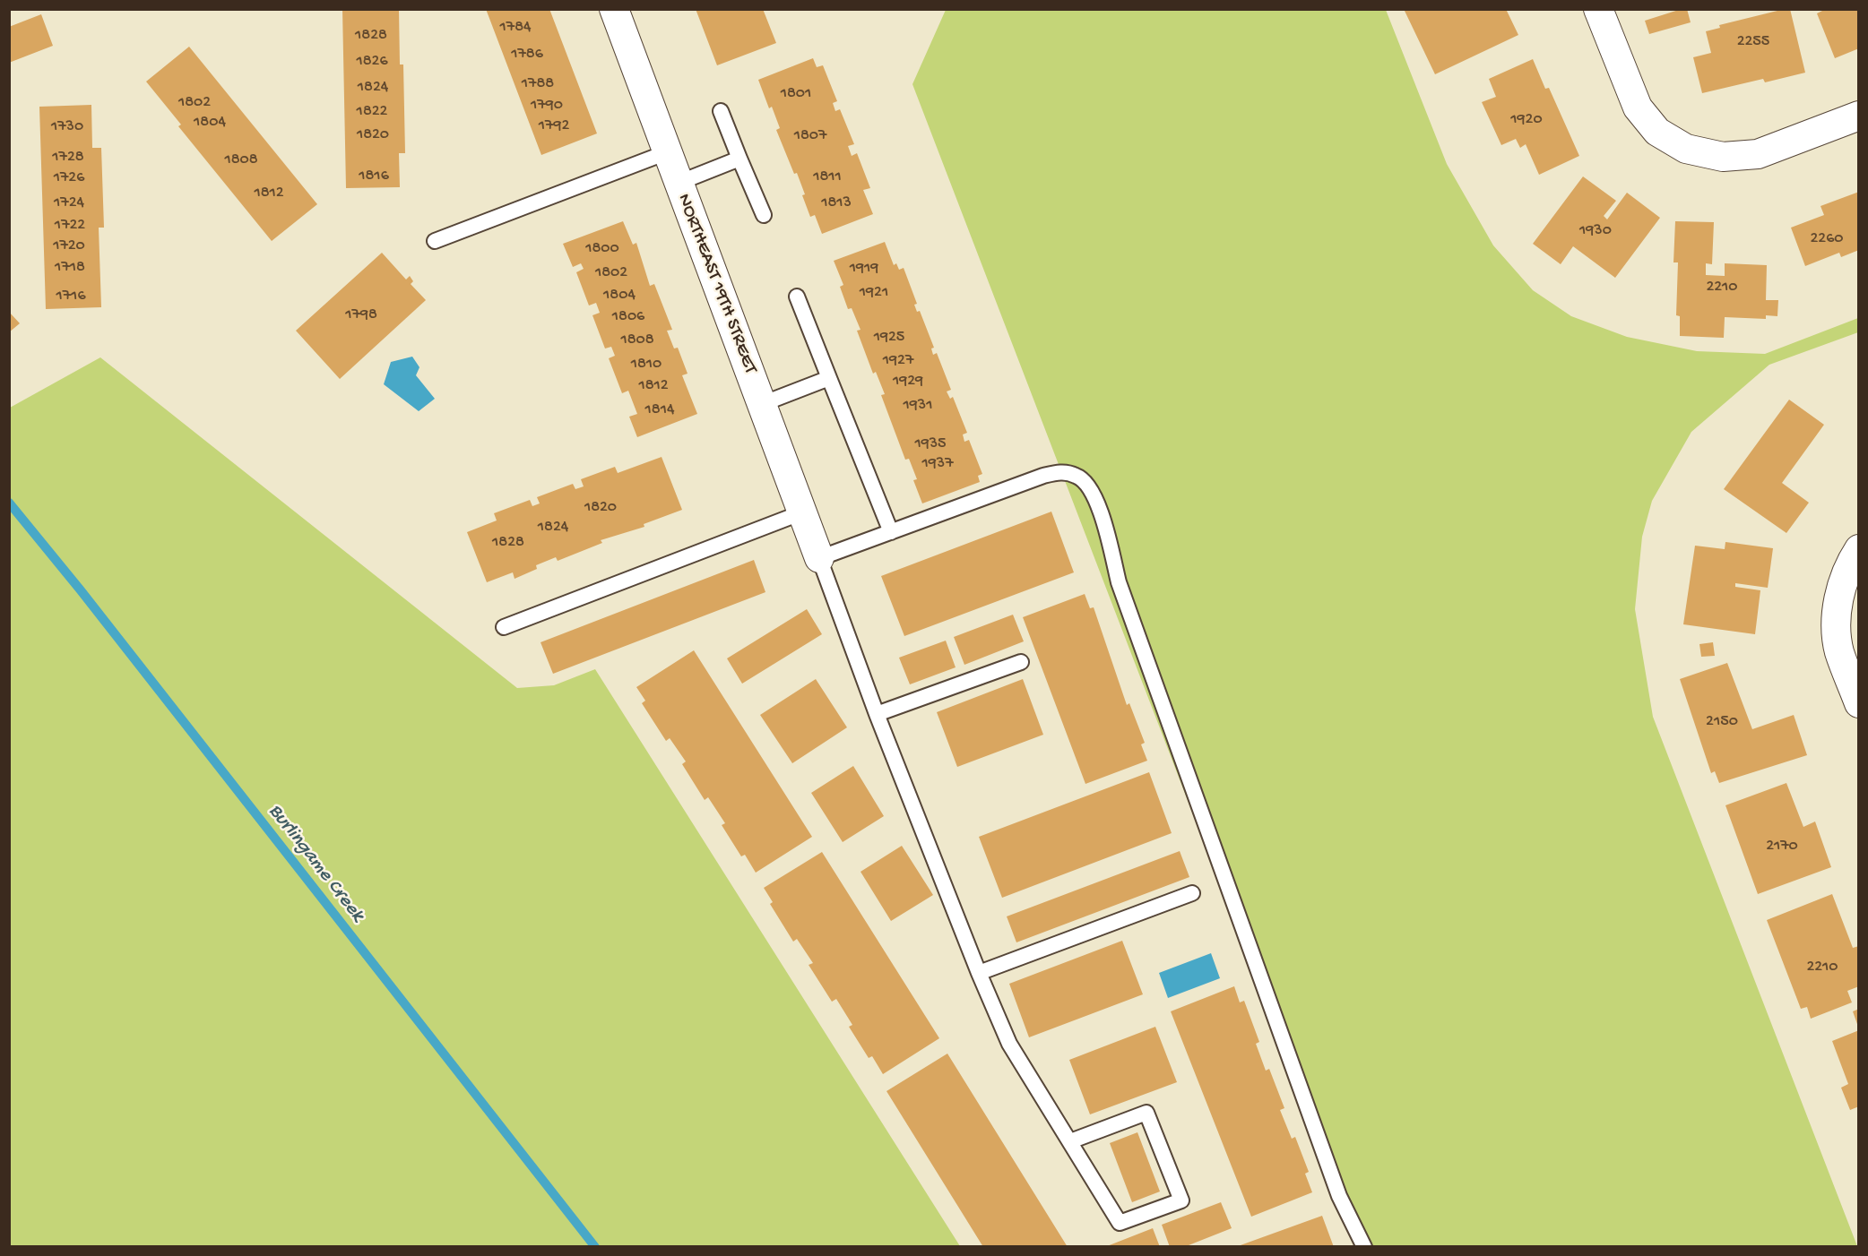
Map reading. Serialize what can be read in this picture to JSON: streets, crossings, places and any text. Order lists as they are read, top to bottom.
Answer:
{
  "streets": {
    "street": ["NORTHEAST 19TH STREET"]
  },
  "water": ["Burlingame Creek"],
  "house_numbers": [
    "1784",
    "1828",
    "2255",
    "1786",
    "1826",
    "1788",
    "1824",
    "1801",
    "1802",
    "1790",
    "1822",
    "1920",
    "1804",
    "1792",
    "1730",
    "1820",
    "1807",
    "1728",
    "1808",
    "1816",
    "1811",
    "1726",
    "1812",
    "1724",
    "1813",
    "1722",
    "1930",
    "2260",
    "1720",
    "1800",
    "1718",
    "1919",
    "1802",
    "2210",
    "1921",
    "1804",
    "1716",
    "1798",
    "1806",
    "1925",
    "1808",
    "1927",
    "1810",
    "1929",
    "1812",
    "1931",
    "1814",
    "1935",
    "1937",
    "1820",
    "1824",
    "1828",
    "2150",
    "2170",
    "2210"
  ]
}
